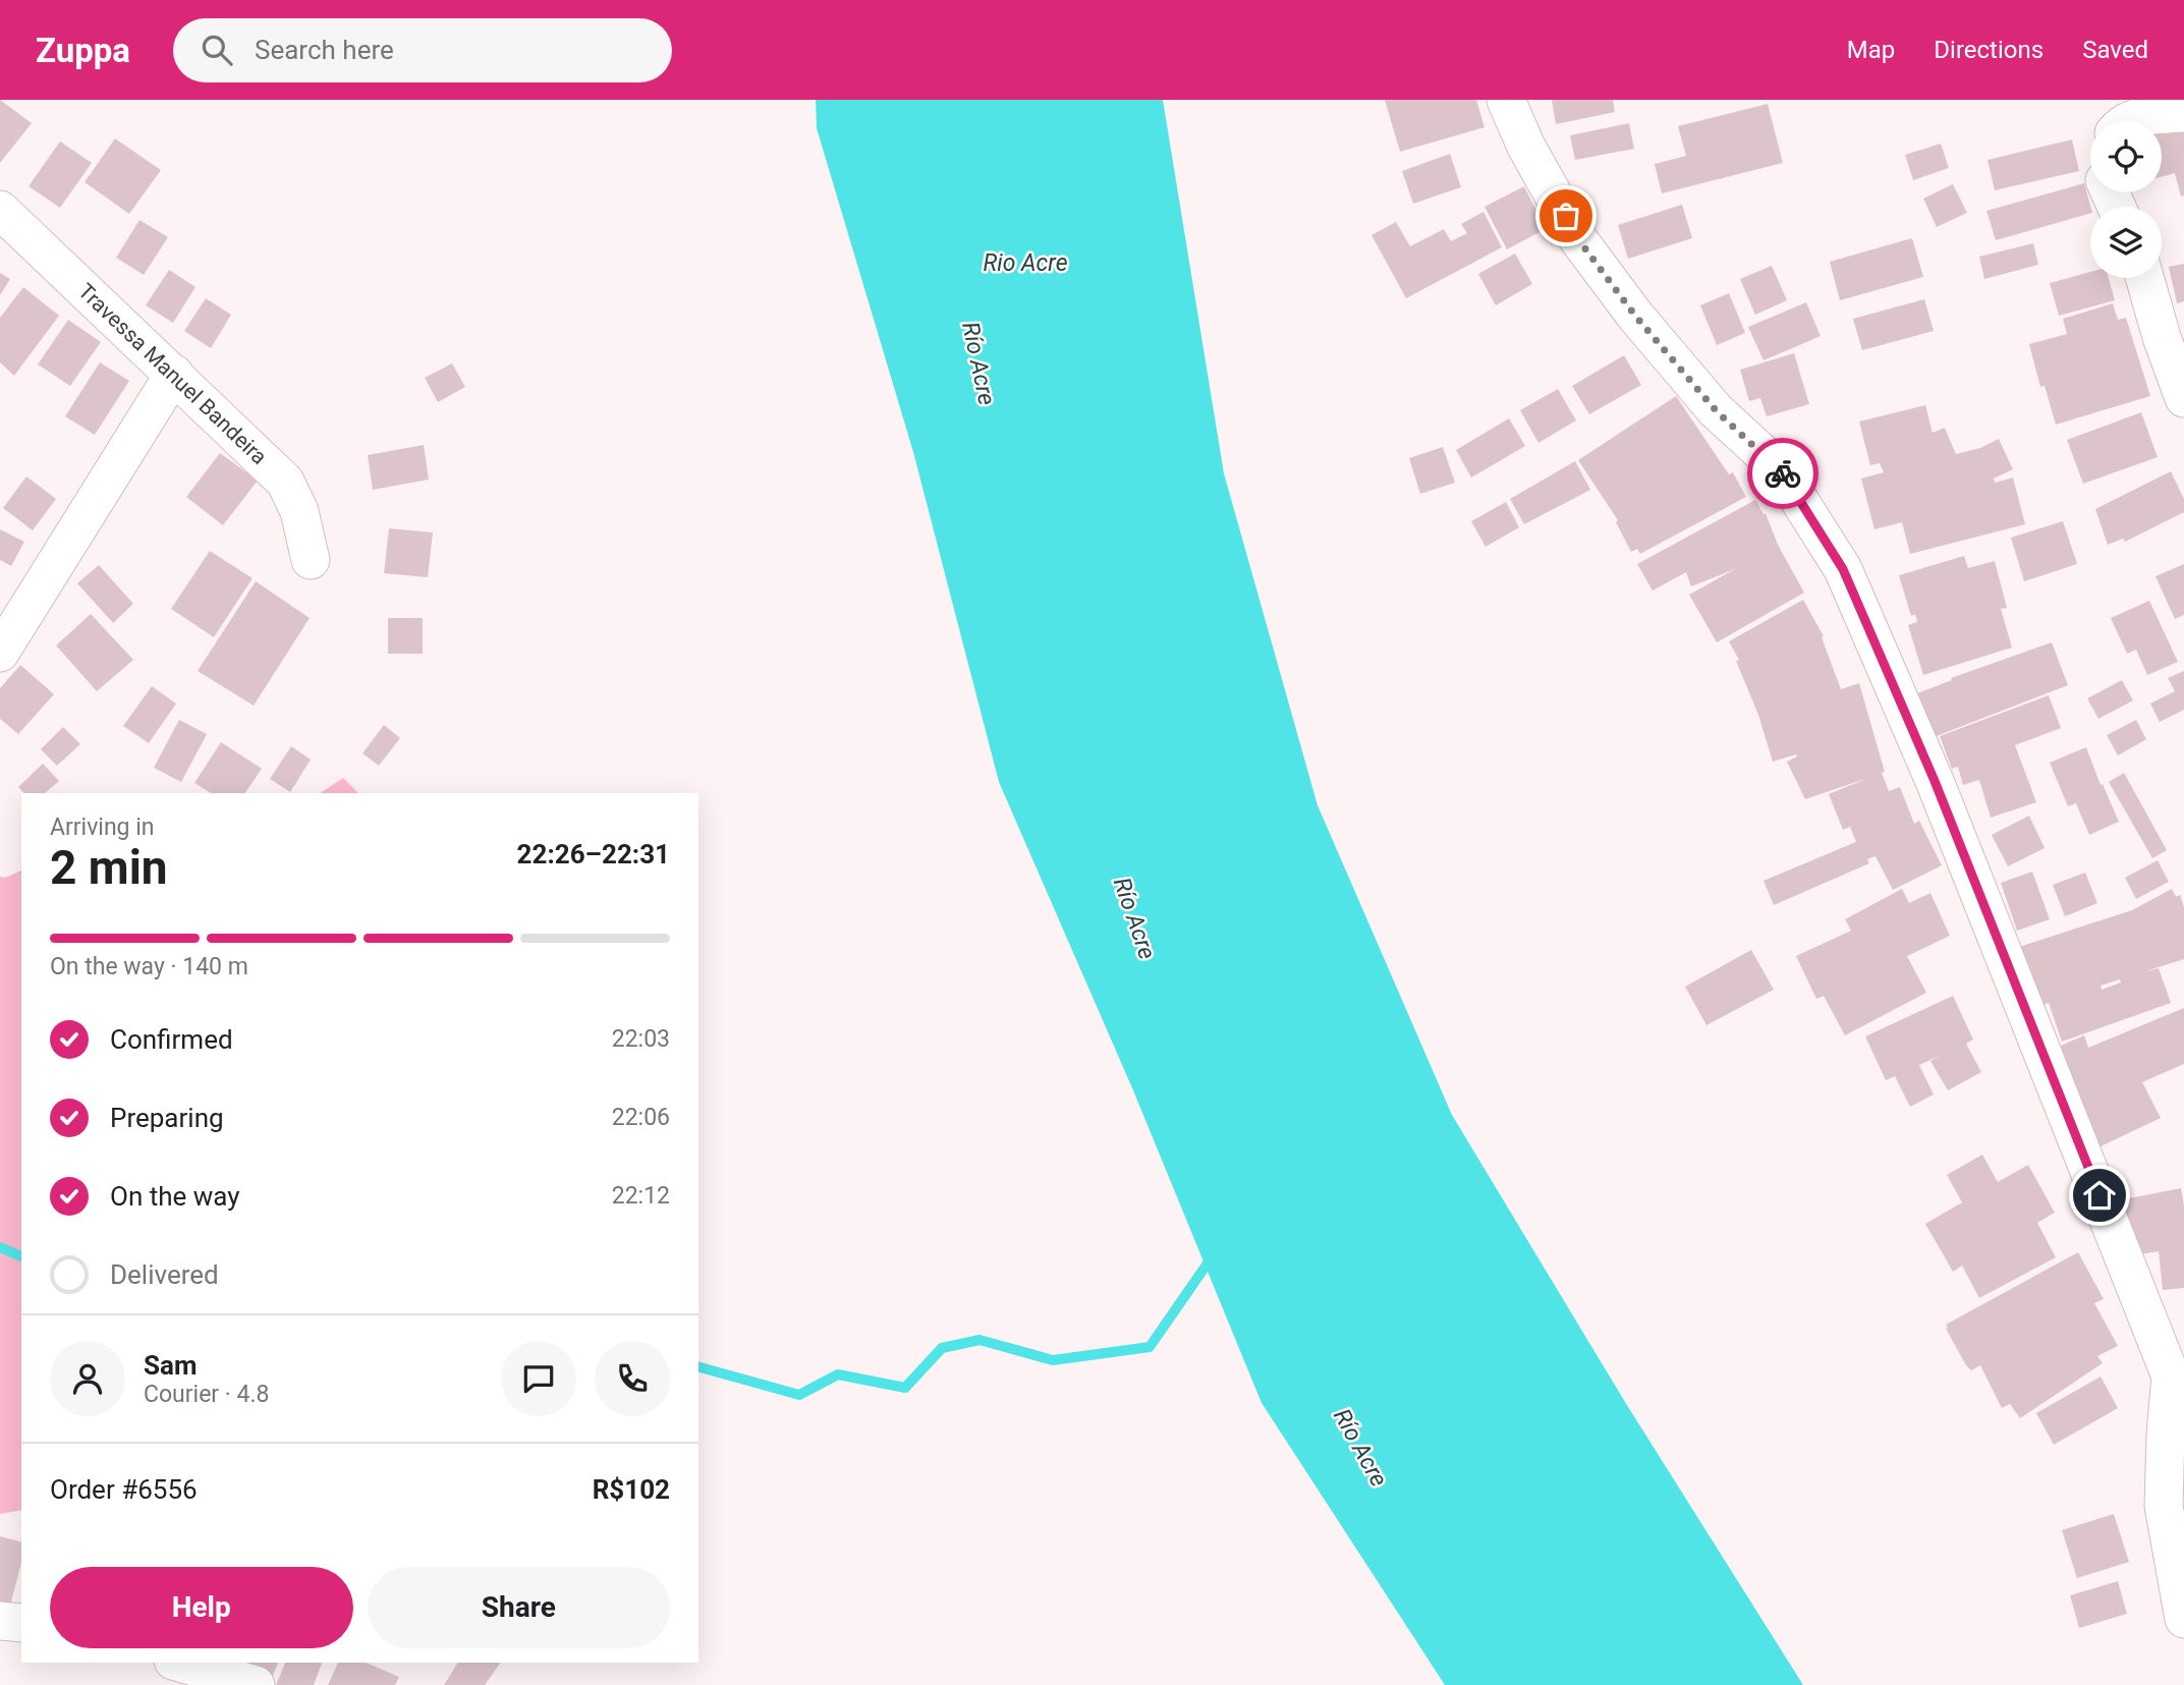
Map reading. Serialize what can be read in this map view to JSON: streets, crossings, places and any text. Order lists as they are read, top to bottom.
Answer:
{
  "streets": {
    "street": ["Travessa Manuel Bandeira"]
  },
  "water": ["Rio Acre", "Río Acre"],
  "page": {
    "header": "Zuppa",
    "search": "Search here",
    "nav": ["Map", "Directions", "Saved"],
    "heading": ["2 min", "Arriving in", "22:26–22:31"],
    "panel": [
      "Sam",
      "Courier · 4.8",
      "Order #6556",
      "R$102"
    ],
    "bar": "On the way · 140 m",
    "list": [
      ["Confirmed", "22:03"],
      ["Preparing", "22:06"],
      ["On the way", "22:12"],
      "Delivered"
    ],
    "buttons": ["Help", "Share"]
  }
}
